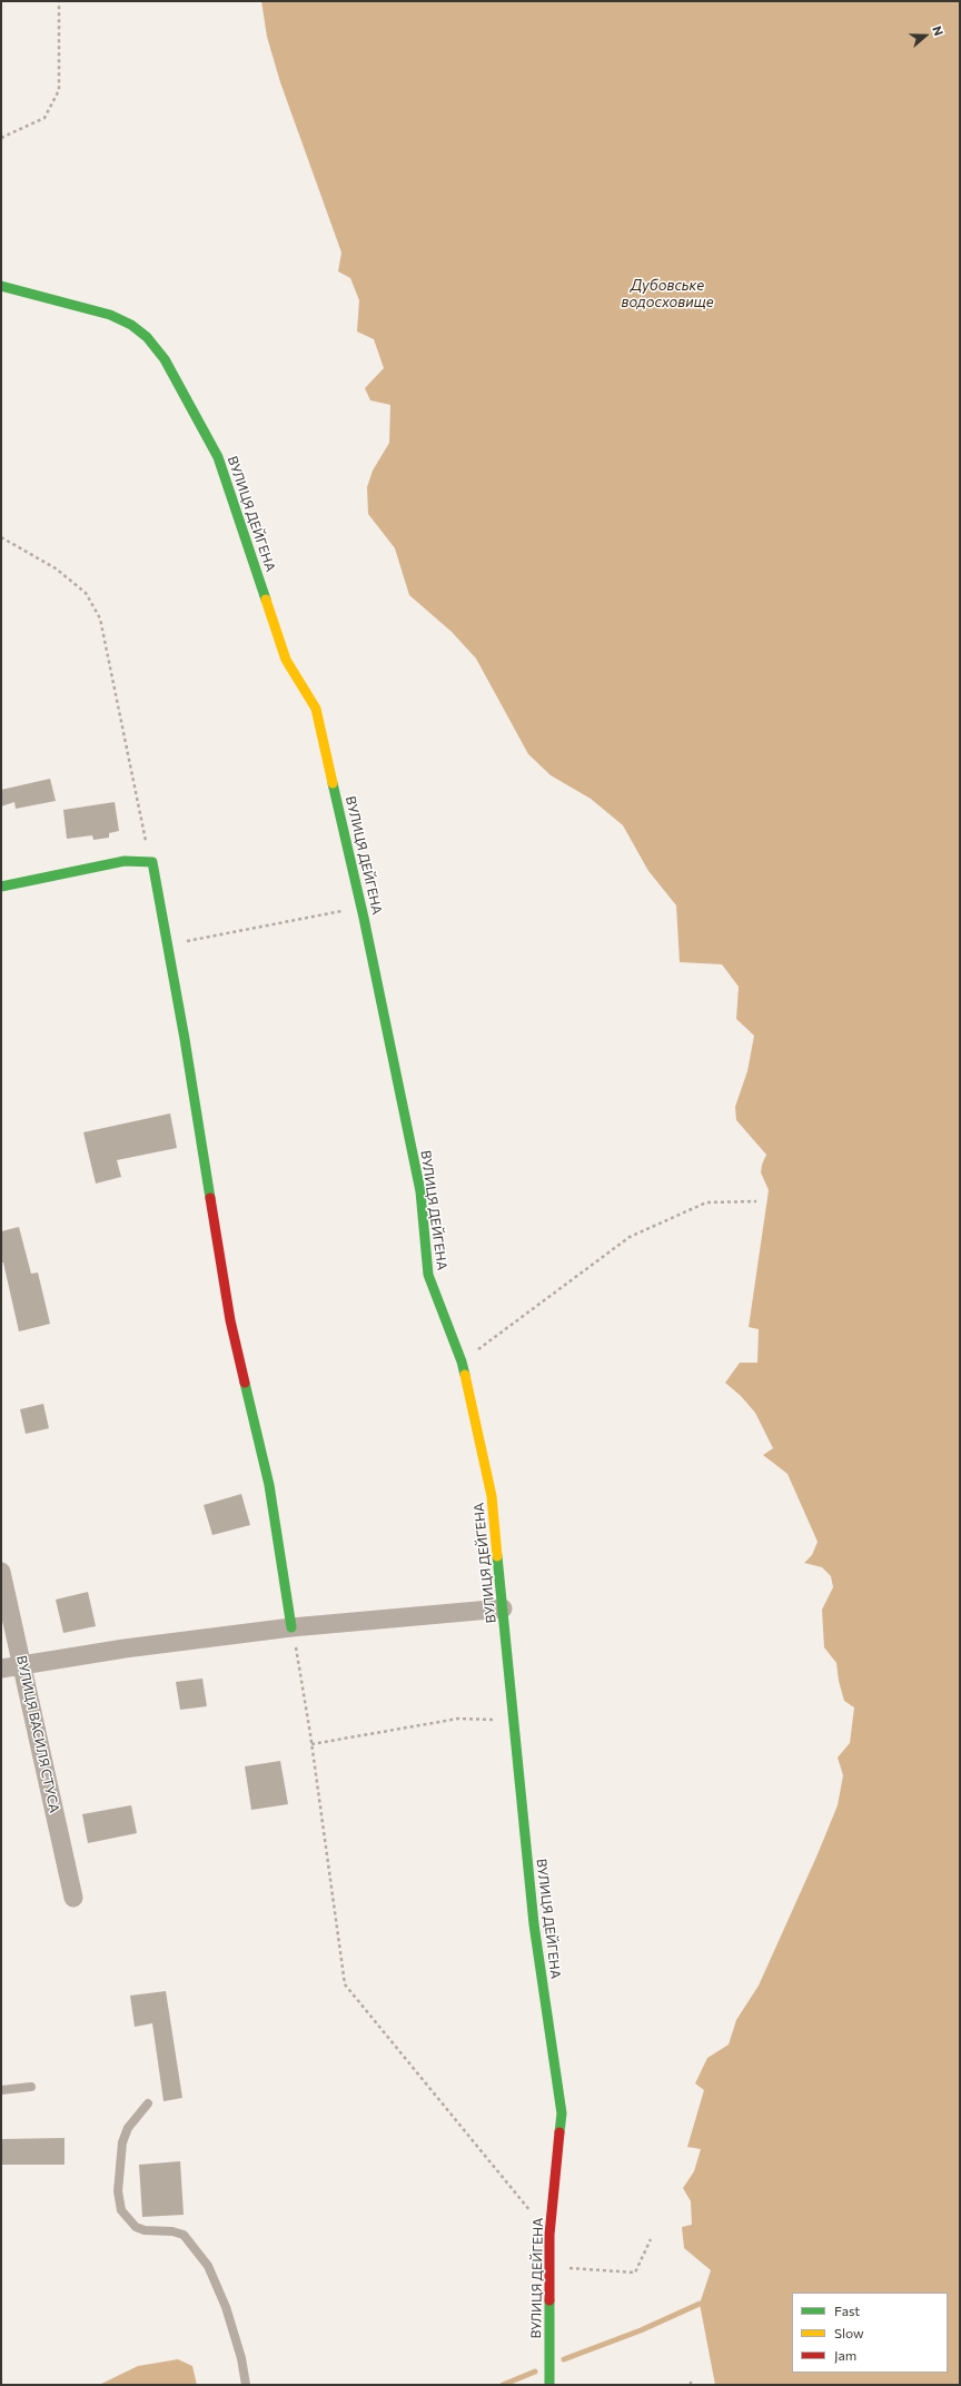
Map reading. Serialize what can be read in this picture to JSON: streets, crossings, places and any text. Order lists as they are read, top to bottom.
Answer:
{
  "streets": {
    "street": ["ВУЛИЦЯ ДЕЙГЕНА", "ВУЛИЦЯ ВАСИЛЯ СТУСА"]
  },
  "water": ["Дубовське водосховище"],
  "legend": ["Fast", "Slow", "Jam"],
  "north": "right"
}
